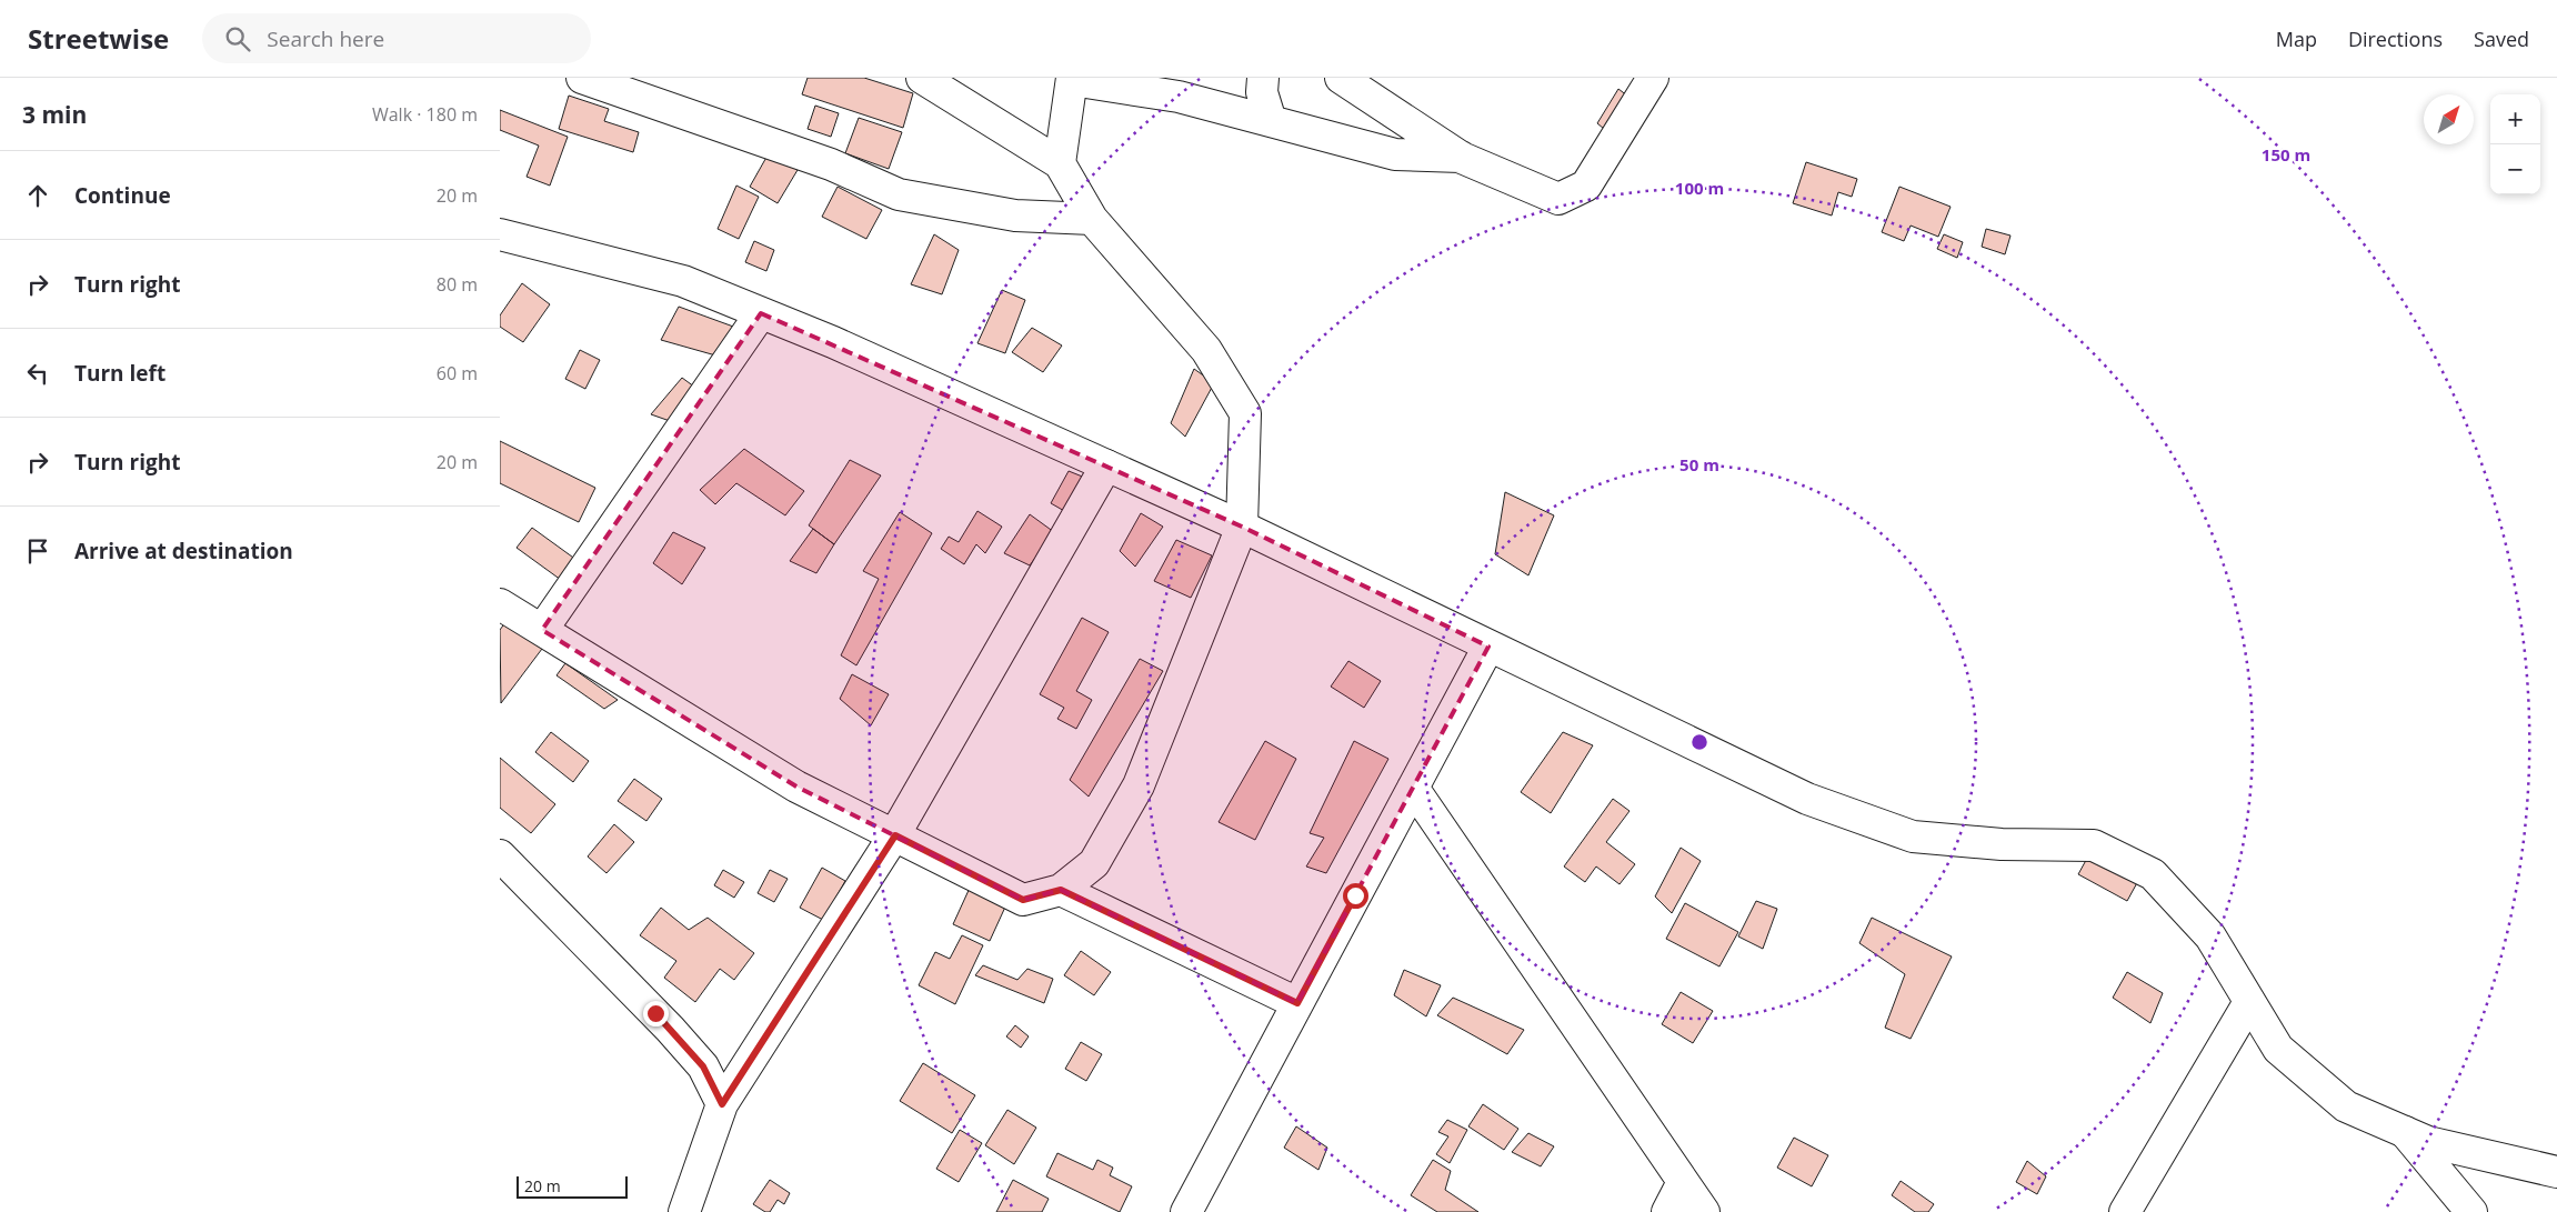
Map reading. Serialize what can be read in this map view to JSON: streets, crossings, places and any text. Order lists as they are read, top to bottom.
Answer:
{
  "scale_bar": "20 m",
  "north": "top right",
  "page": {
    "header": "Streetwise",
    "search": "Search here",
    "nav": ["Map", "Directions", "Saved"],
    "heading": ["3 min", "Walk · 180 m"],
    "map_buttons": ["+", "−"],
    "list": [
      ["Continue", "20 m"],
      ["Turn right", "80 m"],
      ["Turn left", "60 m"],
      ["Turn right", "20 m"],
      "Arrive at destination"
    ],
    "scale": "20 m"
  },
  "rings": ["150 m", "100 m", "50 m"]
}
